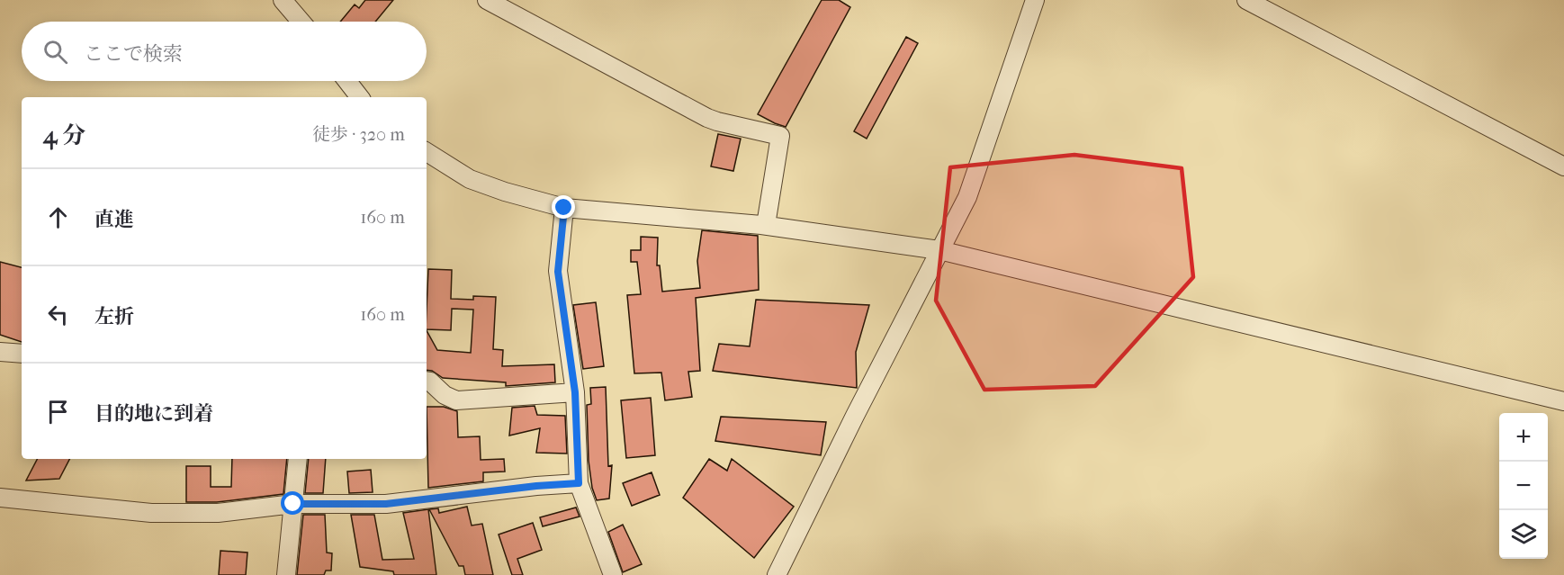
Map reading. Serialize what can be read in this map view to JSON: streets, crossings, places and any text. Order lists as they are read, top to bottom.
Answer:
{
  "page": {
    "search": "ここで検索",
    "heading": ["4 分", "徒歩 · 320 m"],
    "list": [
      ["直進", "160 m"],
      ["左折", "160 m"],
      "目的地に到着"
    ],
    "map_buttons": ["+", "−"]
  }
}
